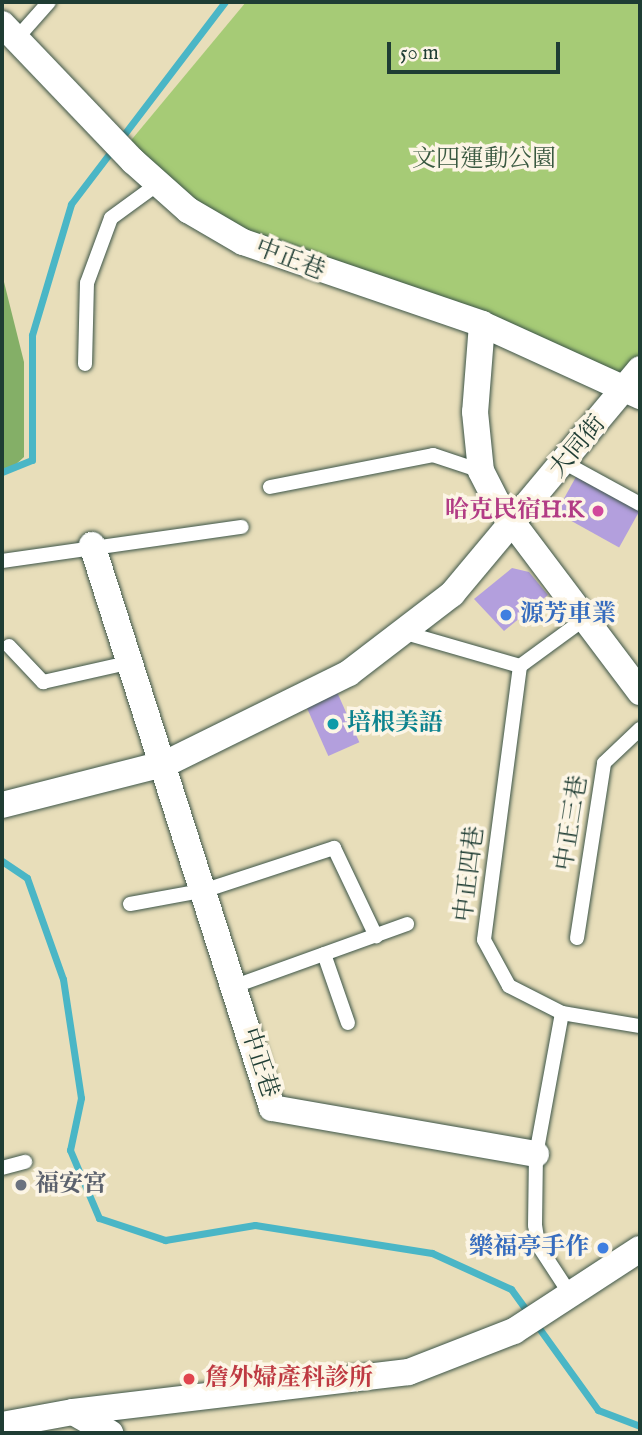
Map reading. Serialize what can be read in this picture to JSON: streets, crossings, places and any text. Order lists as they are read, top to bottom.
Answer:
{
  "streets": {
    "street": ["中正巷", "大同街"],
    "lane": ["中正三巷", "中正四巷"]
  },
  "crossings": [
    ["中正巷", "大同街"]
  ],
  "parks": ["文四運動公園"],
  "places": [
    "哈克民宿H.K",
    "源芳車業",
    "培根美語",
    "福安宮",
    "樂福亭手作",
    "詹外婦產科診所"
  ],
  "scale_bar": "50 m"
}
